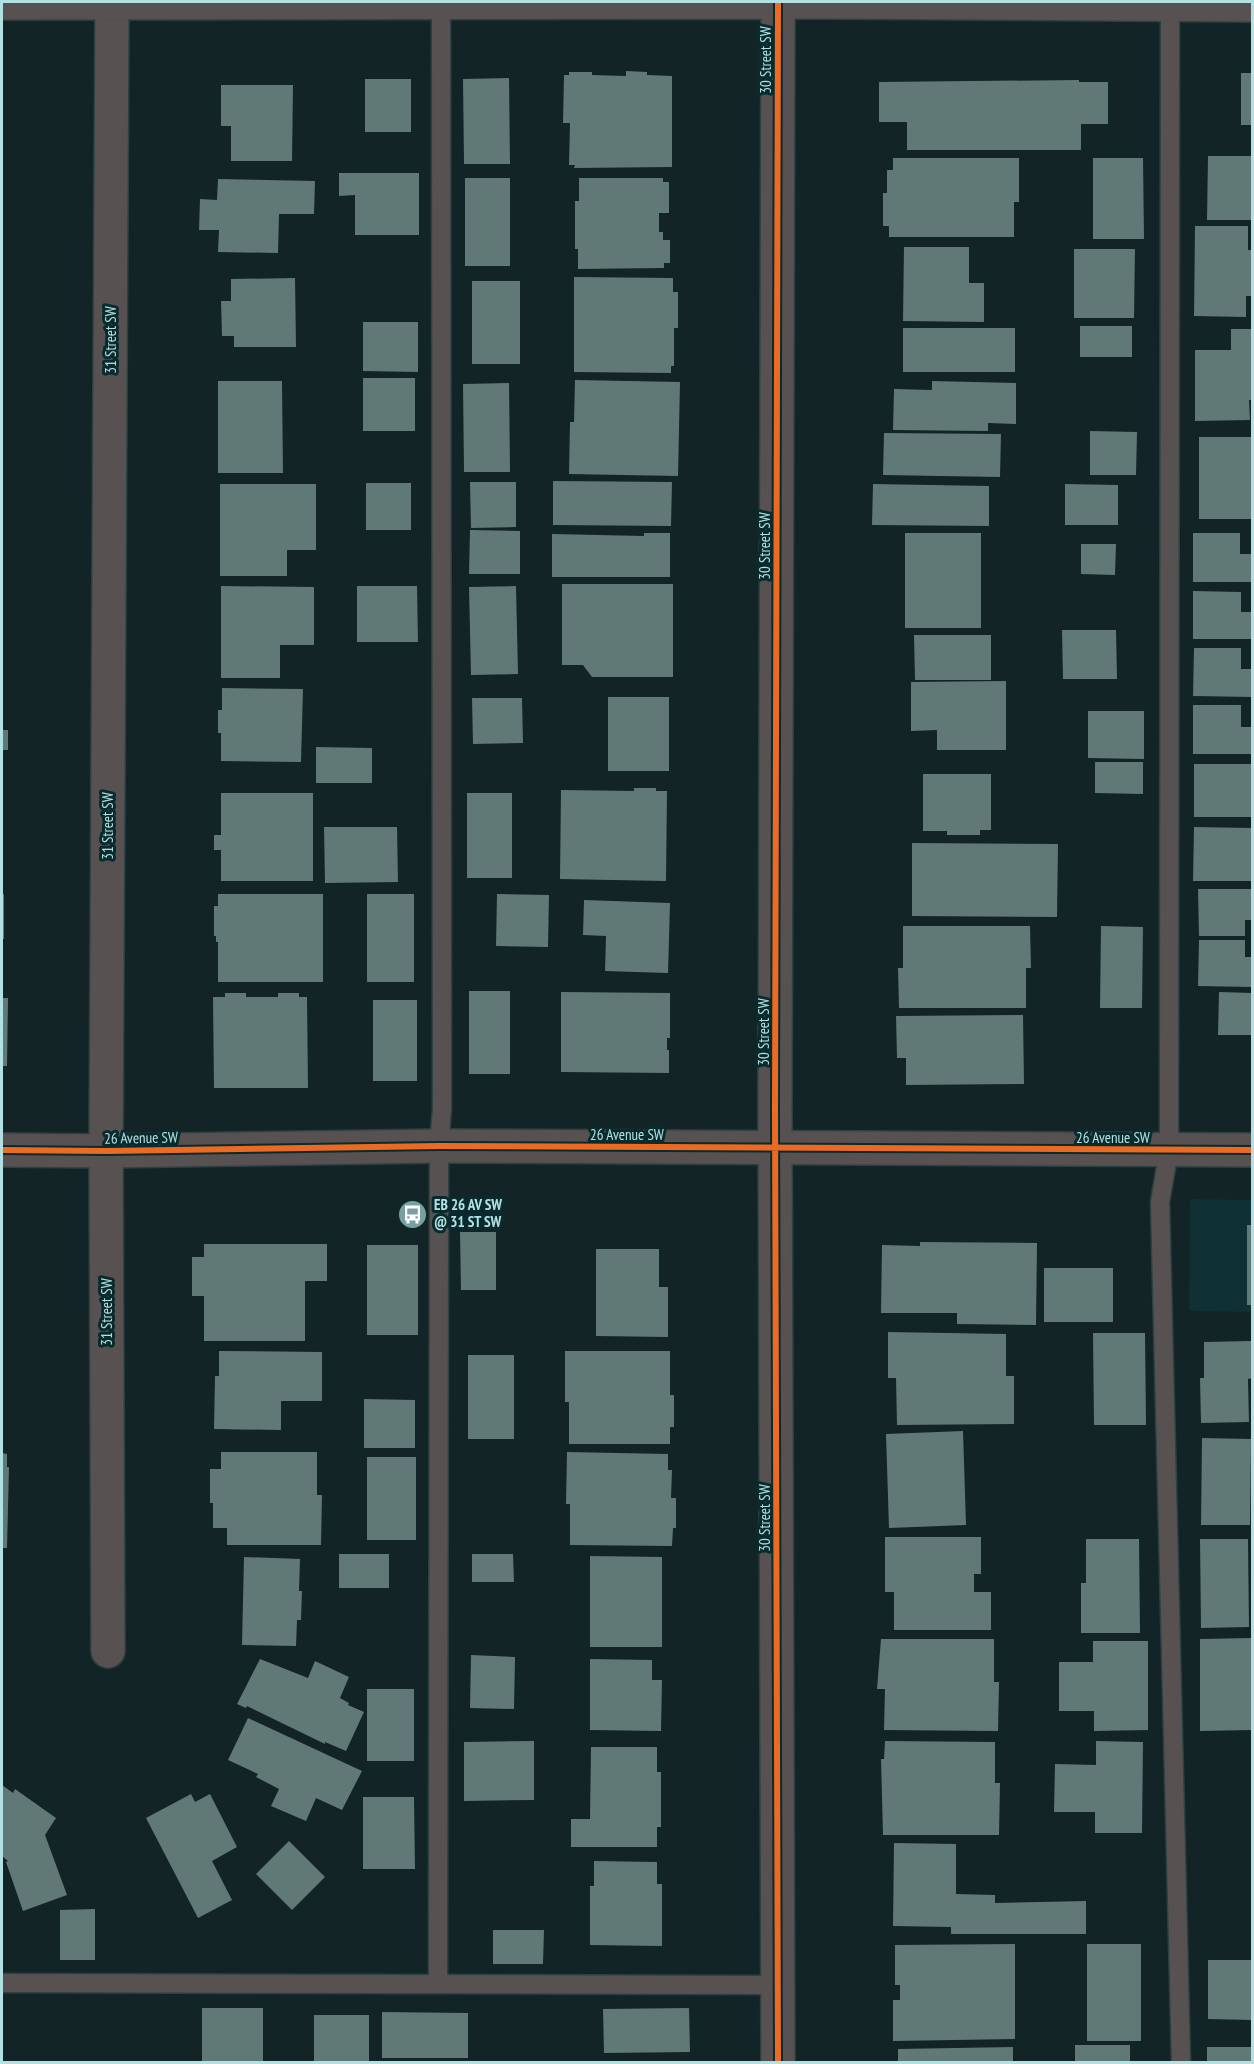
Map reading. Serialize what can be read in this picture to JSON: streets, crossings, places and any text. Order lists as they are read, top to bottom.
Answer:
{
  "streets": {
    "street": ["30 Street SW", "31 Street SW", "26 Avenue SW"]
  },
  "crossings": [
    ["30 Street SW", "26 Avenue SW"],
    ["31 Street SW", "26 Avenue SW"]
  ],
  "places": {
    "bus stop": ["EB 26 AV SW @ 31 ST SW"]
  }
}
